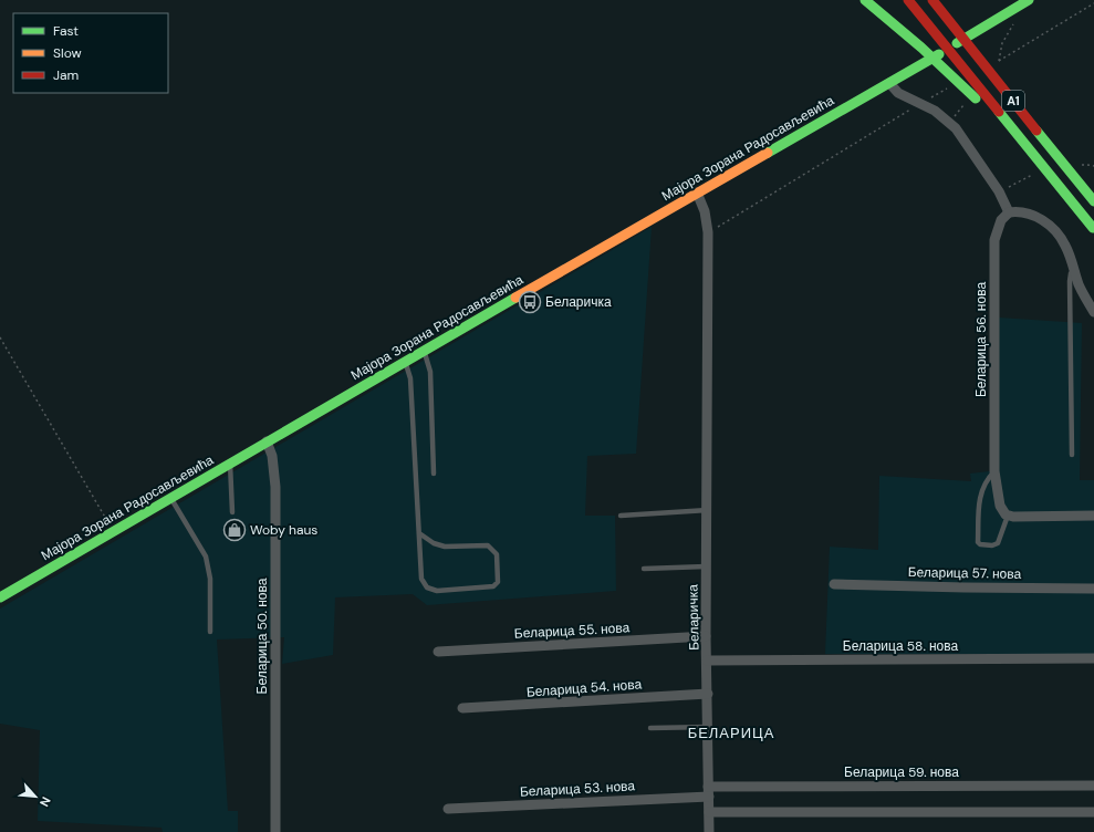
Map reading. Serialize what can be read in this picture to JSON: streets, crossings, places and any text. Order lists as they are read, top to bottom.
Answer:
{
  "streets": {
    "main road": ["A1", "Мајора Зорана Радосављевића"],
    "street": [
      "Беларица 56. нова",
      "Беларица 57. нова",
      "Беларичка",
      "Беларица 55. нова",
      "Беларица 50. нова",
      "Беларица 58. нова",
      "Беларица 54. нова",
      "Беларица 59. нова",
      "Беларица 53. нова"
    ]
  },
  "crossings": [
    ["Мајора Зорана Радосављевића", "Беларичка"],
    ["Мајора Зорана Радосављевића", "Беларица 50. нова"],
    ["Беларичка", "Беларица 55. нова"],
    ["Беларичка", "Беларица 58. нова"],
    ["Беларичка", "Беларица 54. нова"],
    ["Беларичка", "Беларица 59. нова"],
    ["Беларичка", "Беларица 53. нова"],
    ["Беларица 59. нова", "Беларица 53. нова"]
  ],
  "districts": ["БЕЛАРИЦА"],
  "places": {
    "bus stop": ["Беларичка"],
    "shop": ["Woby haus"]
  },
  "legend": ["Fast", "Slow", "Jam"],
  "north": "bottom right"
}
